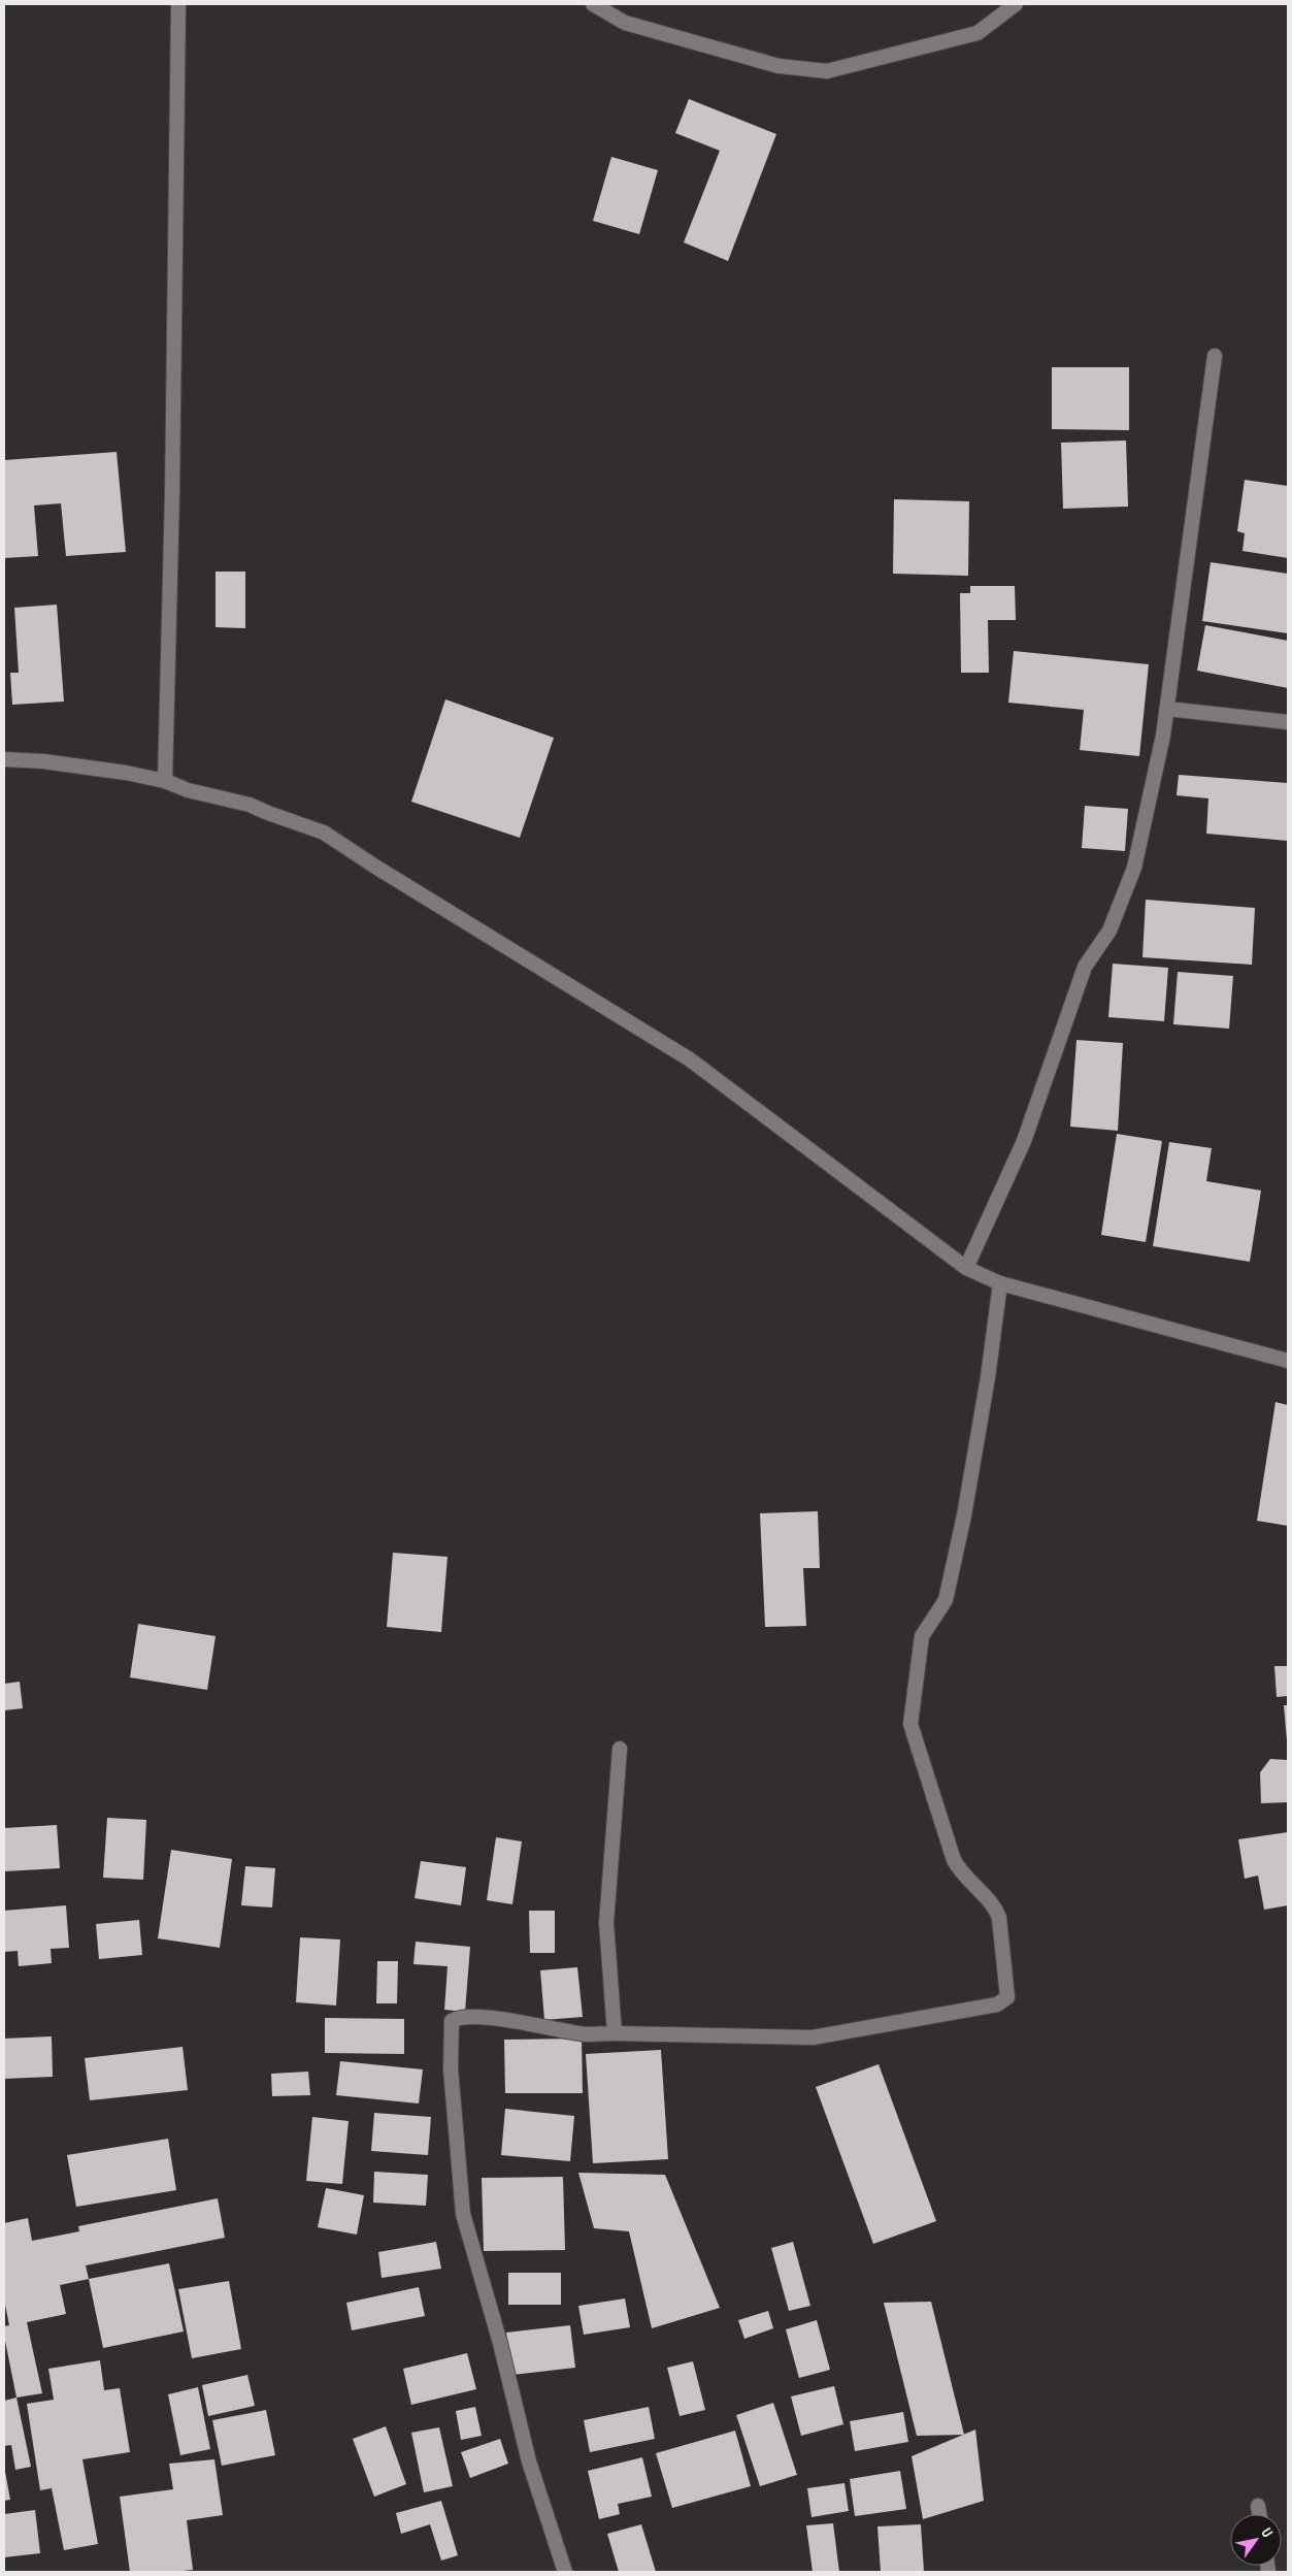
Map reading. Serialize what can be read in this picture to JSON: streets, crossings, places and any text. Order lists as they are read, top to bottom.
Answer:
{
  "north": "top right"
}
